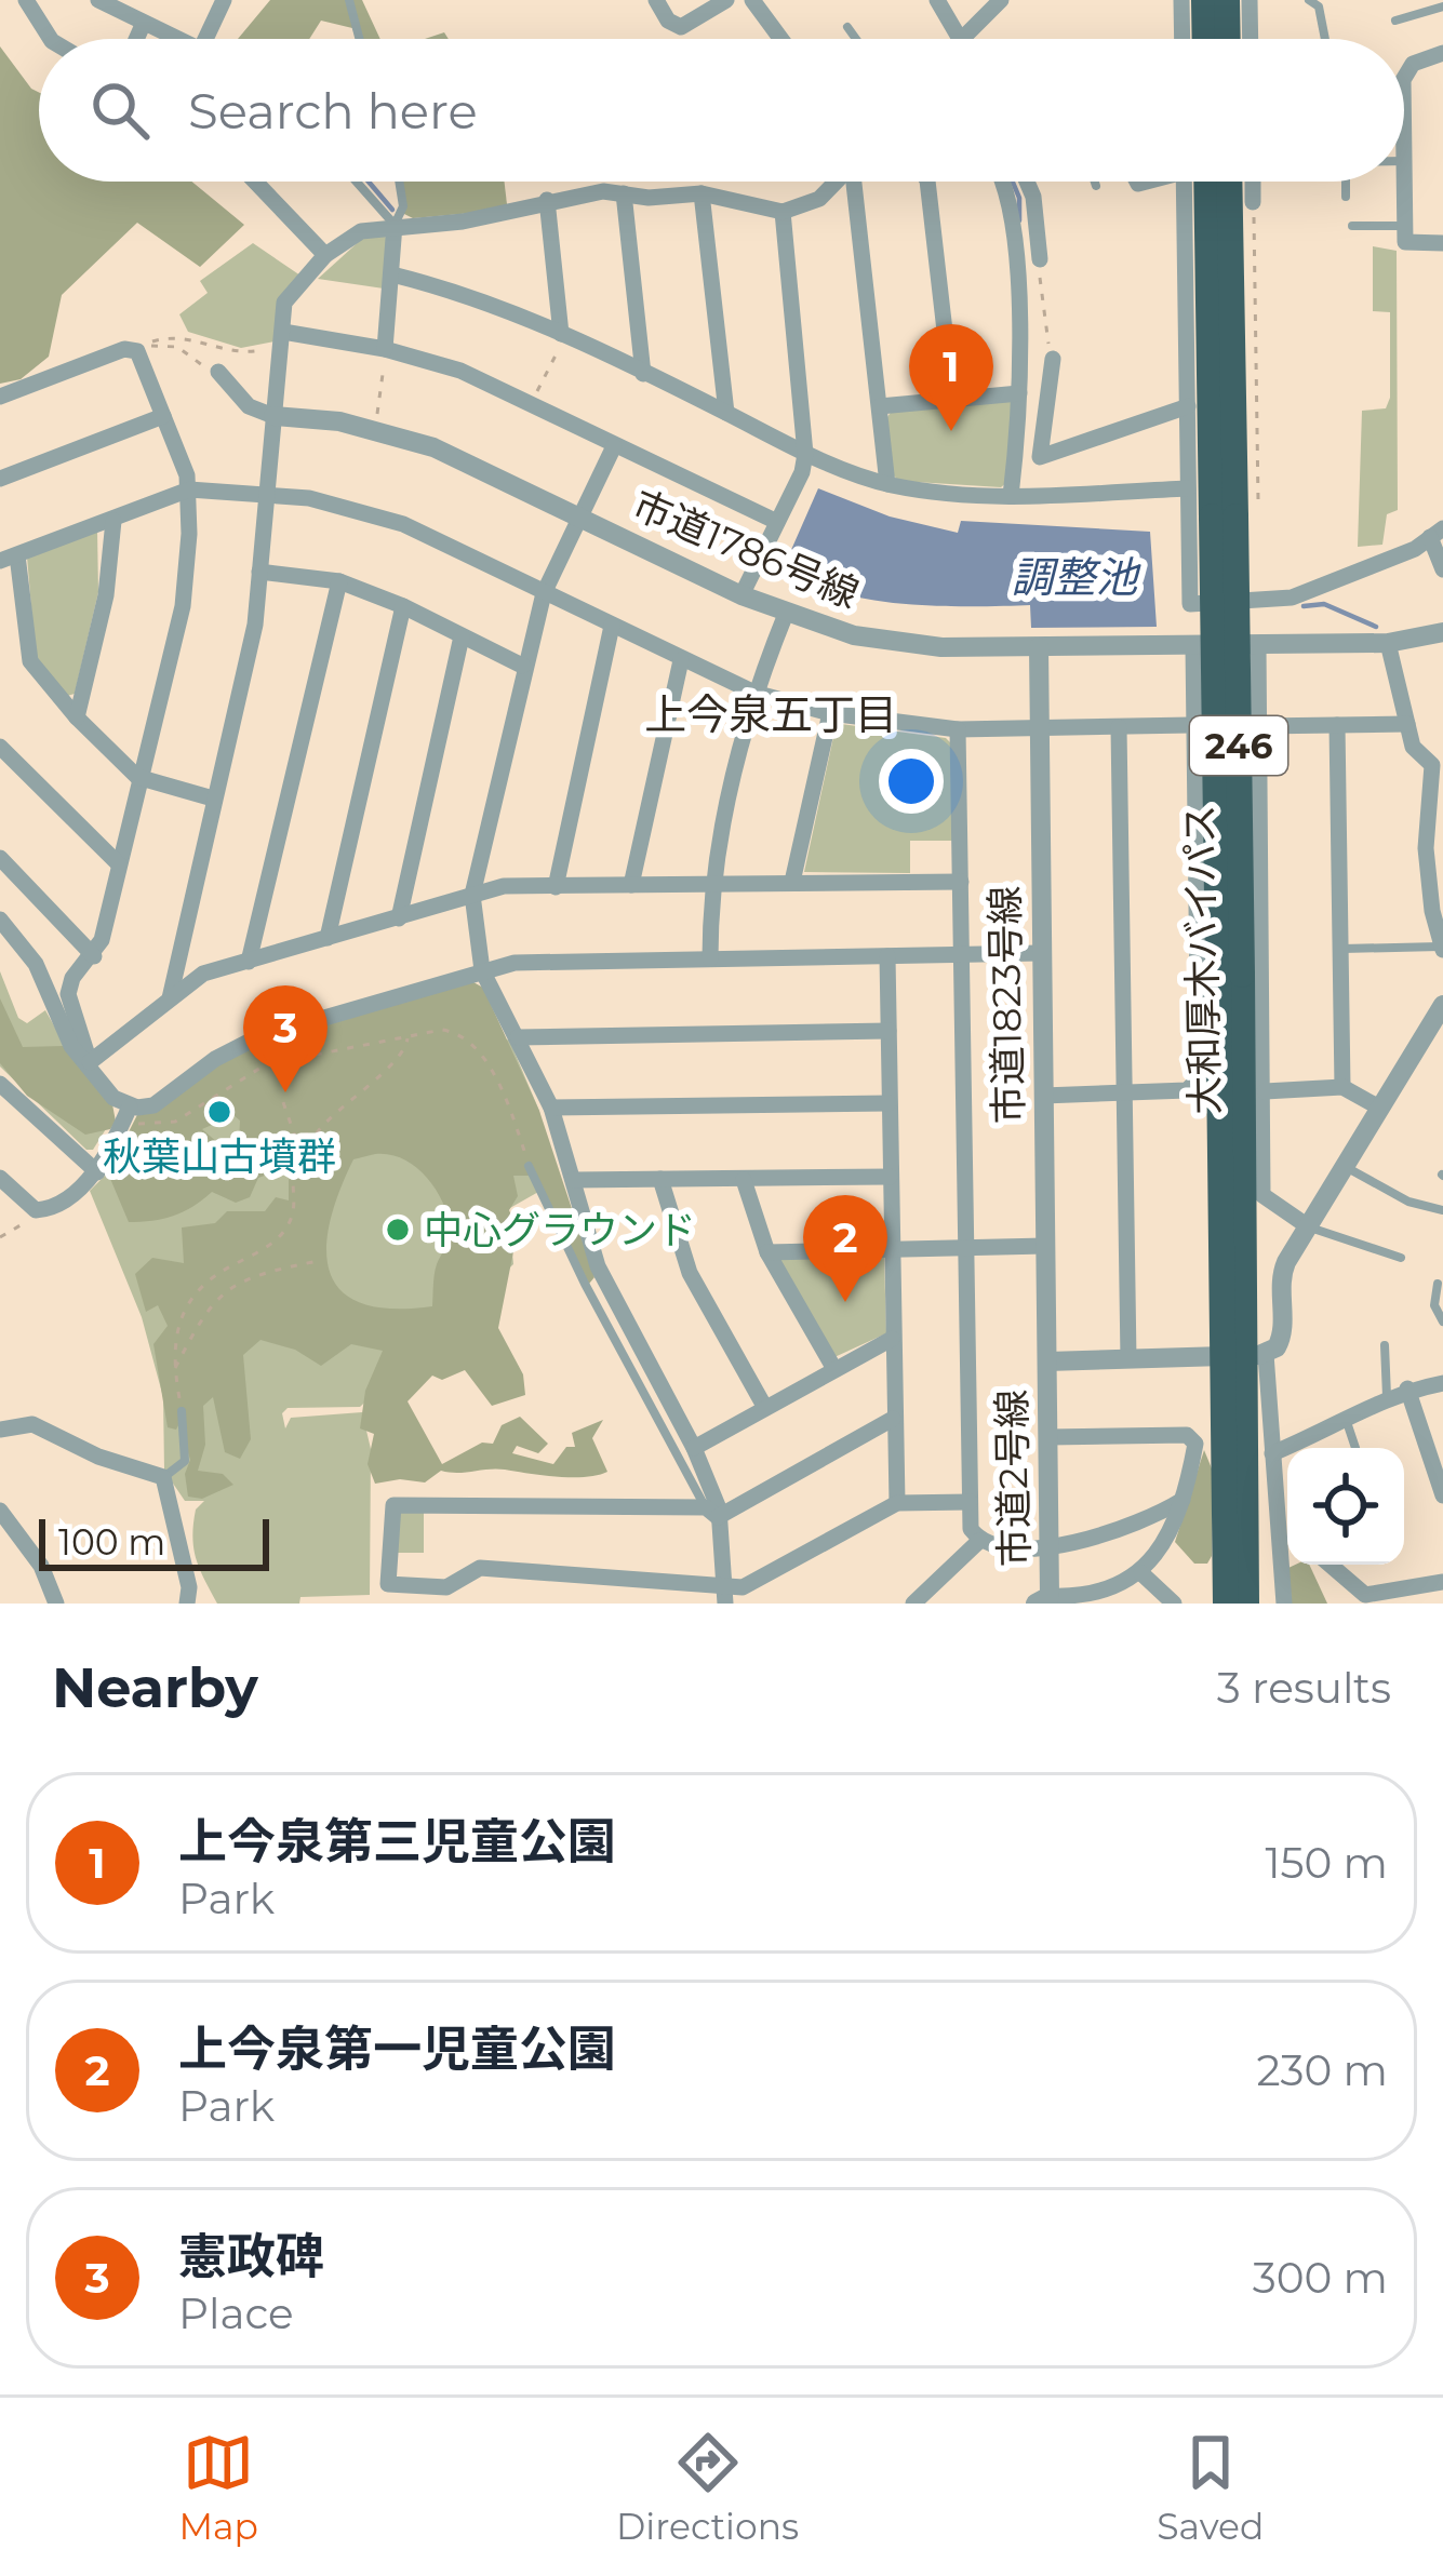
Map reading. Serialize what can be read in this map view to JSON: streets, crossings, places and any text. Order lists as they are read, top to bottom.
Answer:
{
  "streets": {
    "highway": ["246", "大和厚木バイパス"],
    "street": ["市道1786号線", "市道1823号線", "市道2号線"]
  },
  "crossings": [
    ["市道1786号線", "市道1823号線"],
    ["大和厚木バイパス", "市道2号線"],
    ["市道1823号線", "市道2号線"]
  ],
  "districts": ["上今泉五丁目"],
  "water": ["調整池"],
  "places": ["秋葉山古墳群", "中心グラウンド"],
  "scale_bar": "100 m",
  "page": {
    "search": "Search here",
    "pins": ["1", "3", "2"],
    "scale": "100 m",
    "heading": ["Nearby", "3 results"],
    "list": [
      {
        "mark": "1",
        "name": "上今泉第三児童公園",
        "note": "Park",
        "value": "150 m"
      },
      {
        "mark": "2",
        "name": "上今泉第一児童公園",
        "note": "Park",
        "value": "230 m"
      },
      {
        "mark": "3",
        "name": "憲政碑",
        "note": "Place",
        "value": "300 m"
      }
    ],
    "nav": ["Map", "Directions", "Saved"]
  }
}
